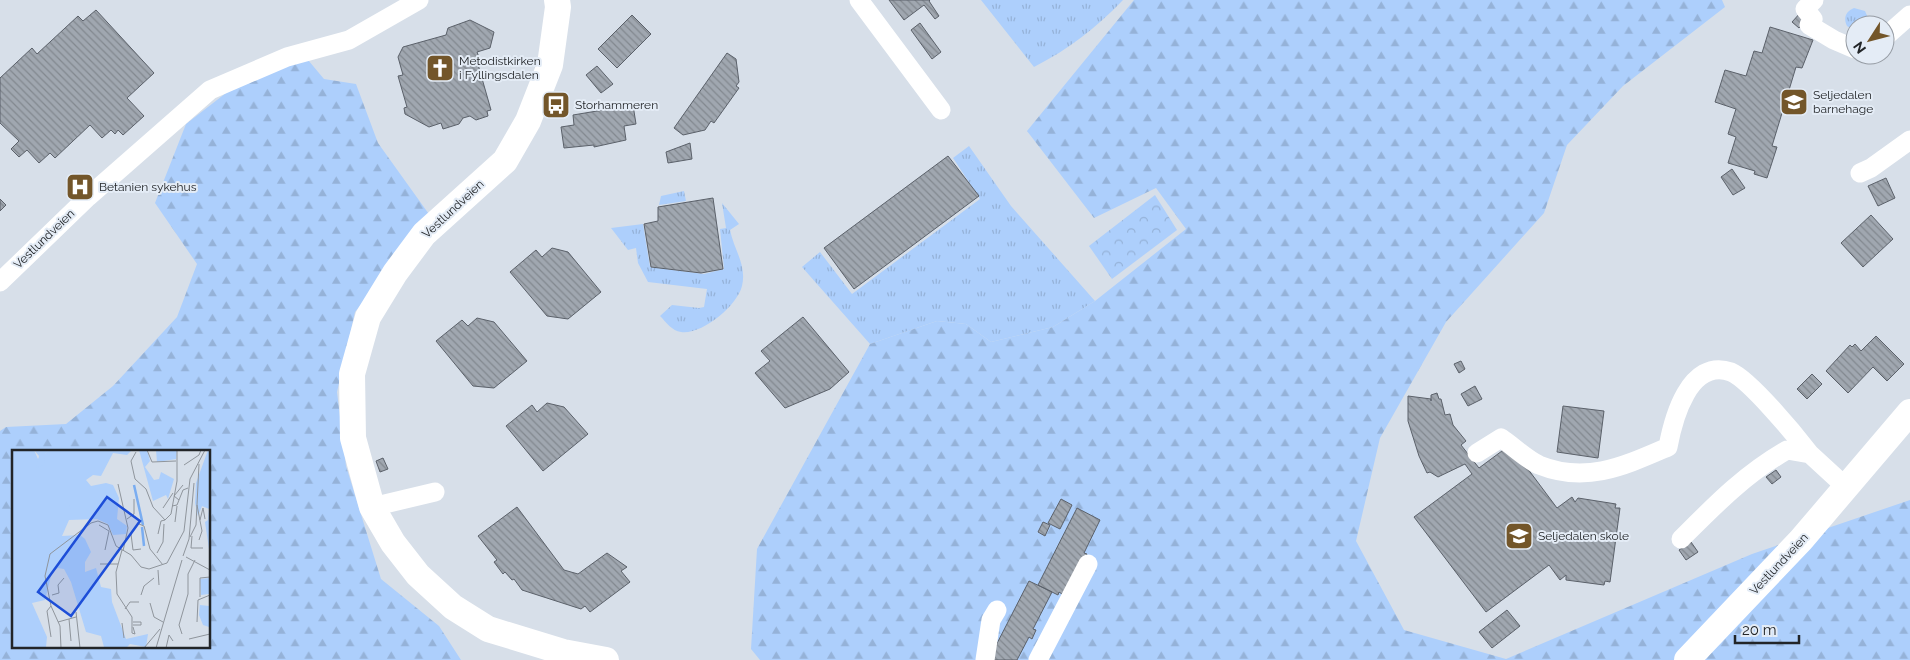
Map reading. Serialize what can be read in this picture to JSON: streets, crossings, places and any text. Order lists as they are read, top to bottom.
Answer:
{
  "streets": {
    "main road": ["Vestlundveien"]
  },
  "places": {
    "church": ["Metodistkirken i Fyllingsdalen"],
    "school or university": ["Seljedalen barnehage", "Seljedalen skole"],
    "bus stop": ["Storhammeren"],
    "hospital": ["Betanien sykehus"]
  },
  "scale_bar": "20 m",
  "north": "bottom left"
}
